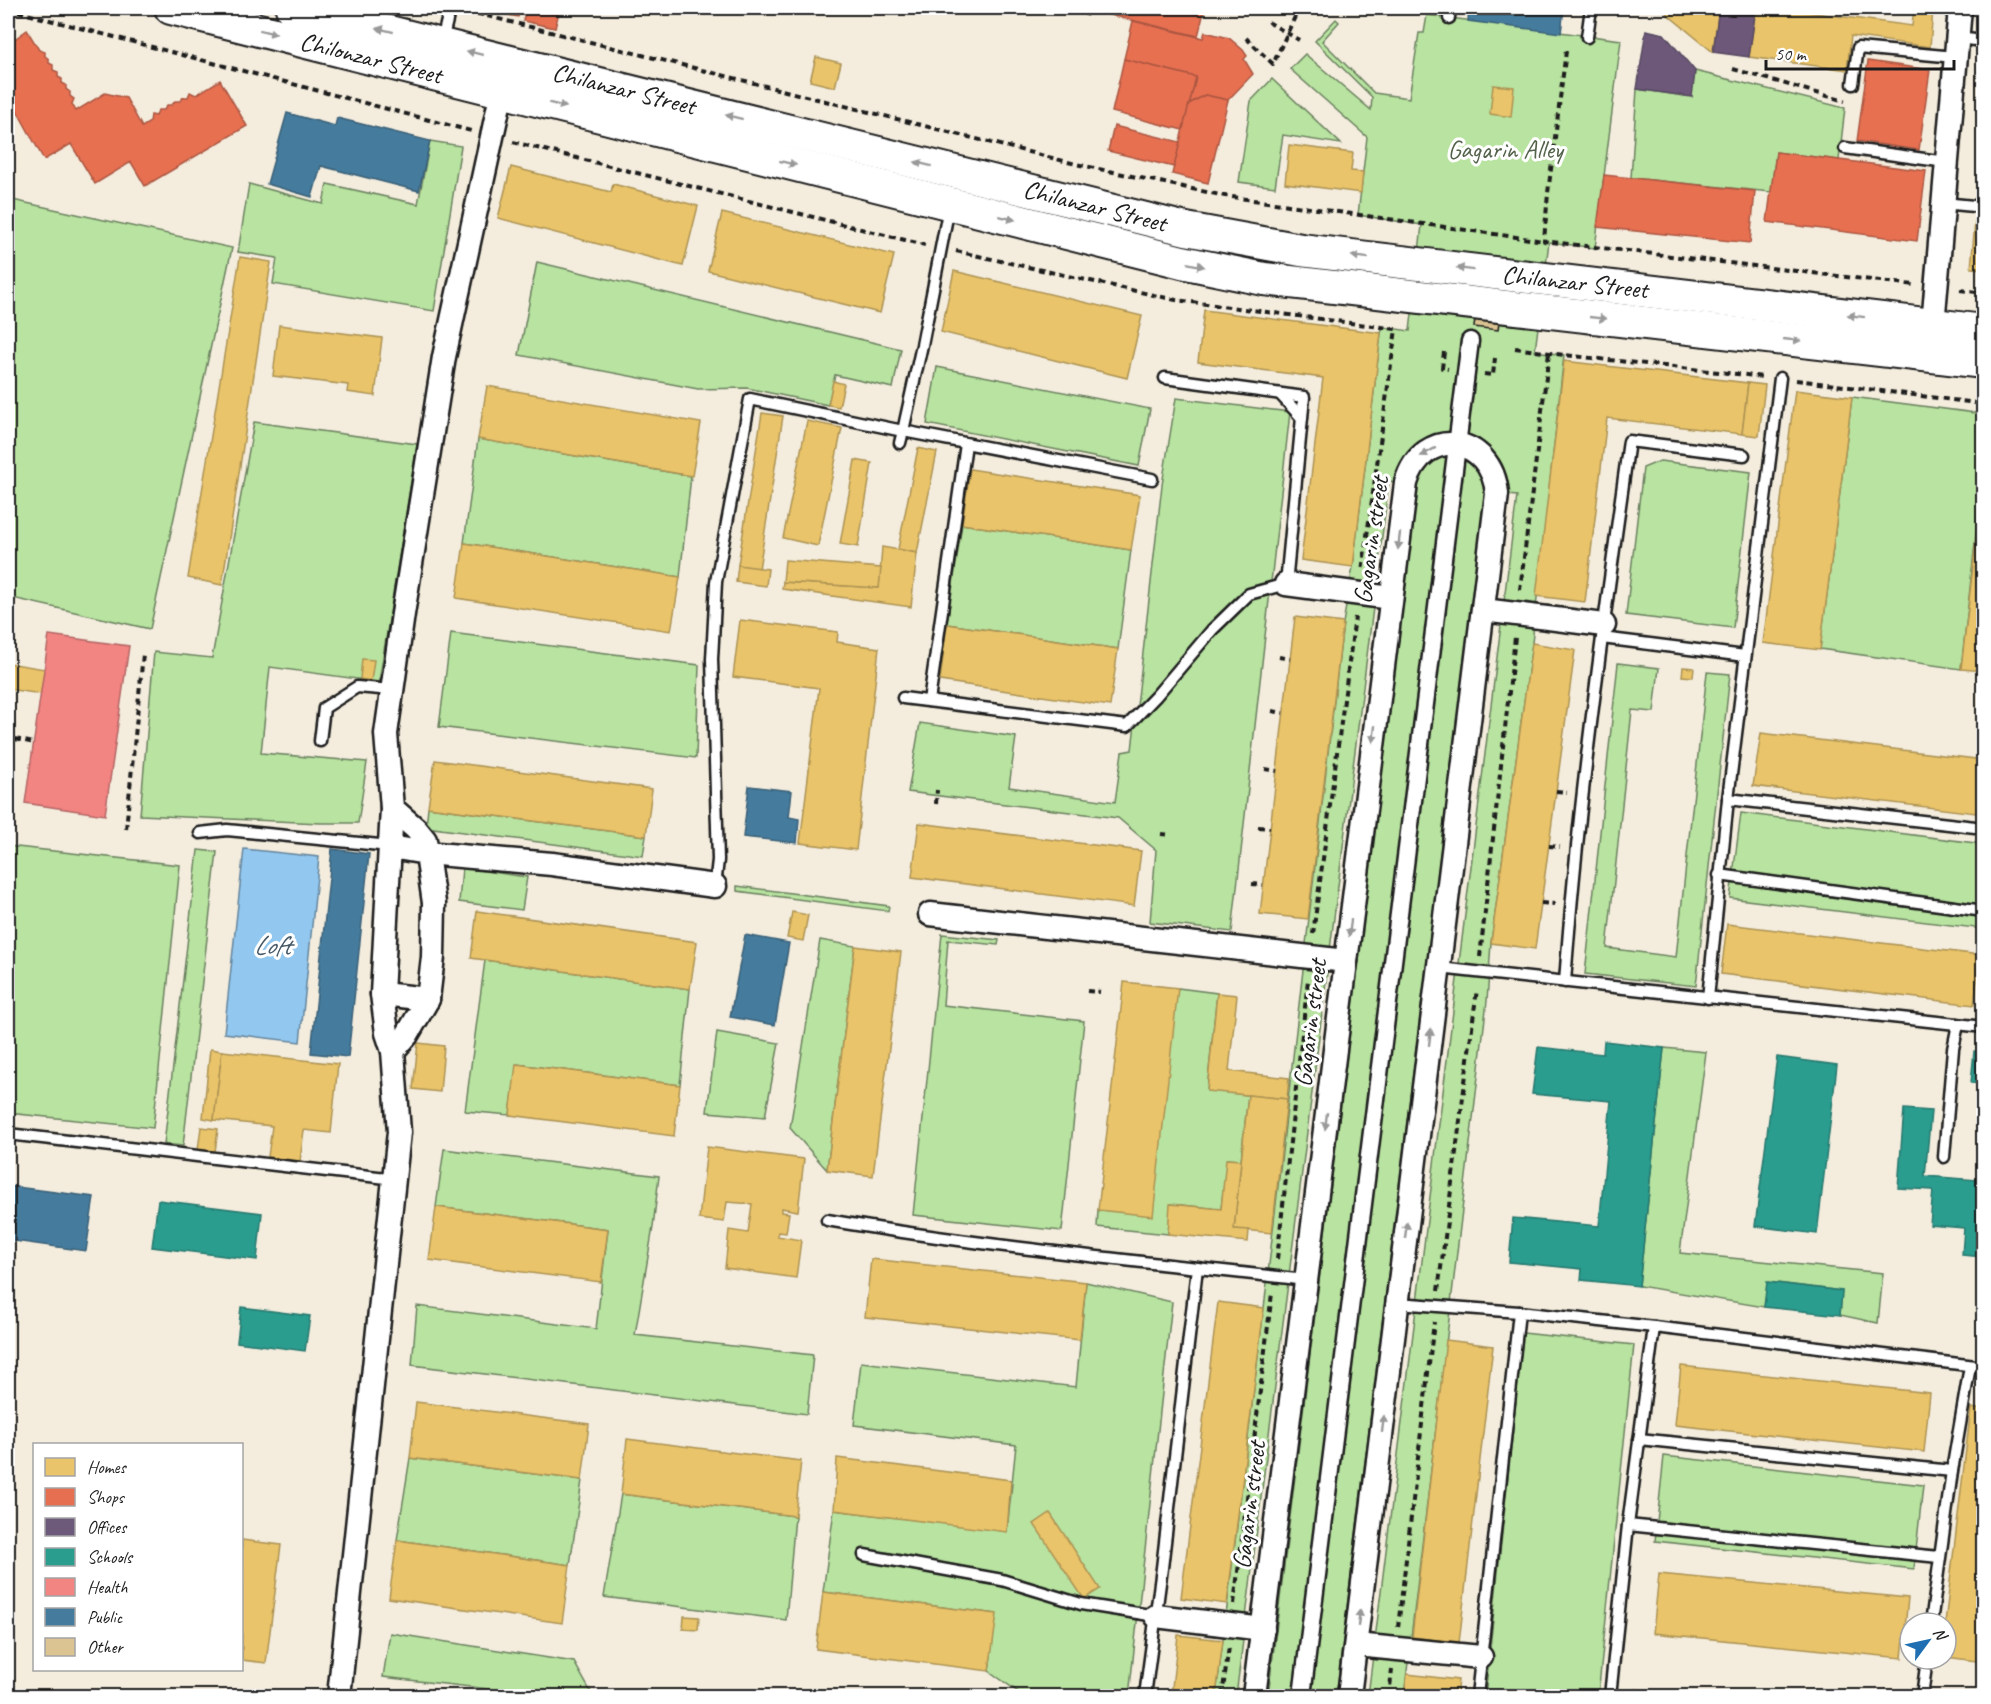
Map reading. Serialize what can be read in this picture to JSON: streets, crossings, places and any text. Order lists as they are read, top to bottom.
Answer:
{
  "streets": {
    "main road": ["Chilonzar Street", "Chilanzar Street"],
    "street": ["Gagarin street"]
  },
  "crossings": [
    ["Chilonzar Street", "Chilanzar Street"]
  ],
  "one_way": ["Chilonzar Street"],
  "water": ["Loft"],
  "parks": ["Gagarin Alley"],
  "legend": [
    "Homes",
    "Shops",
    "Offices",
    "Schools",
    "Health",
    "Public",
    "Other"
  ],
  "scale_bar": "50 m",
  "north": "top right"
}
